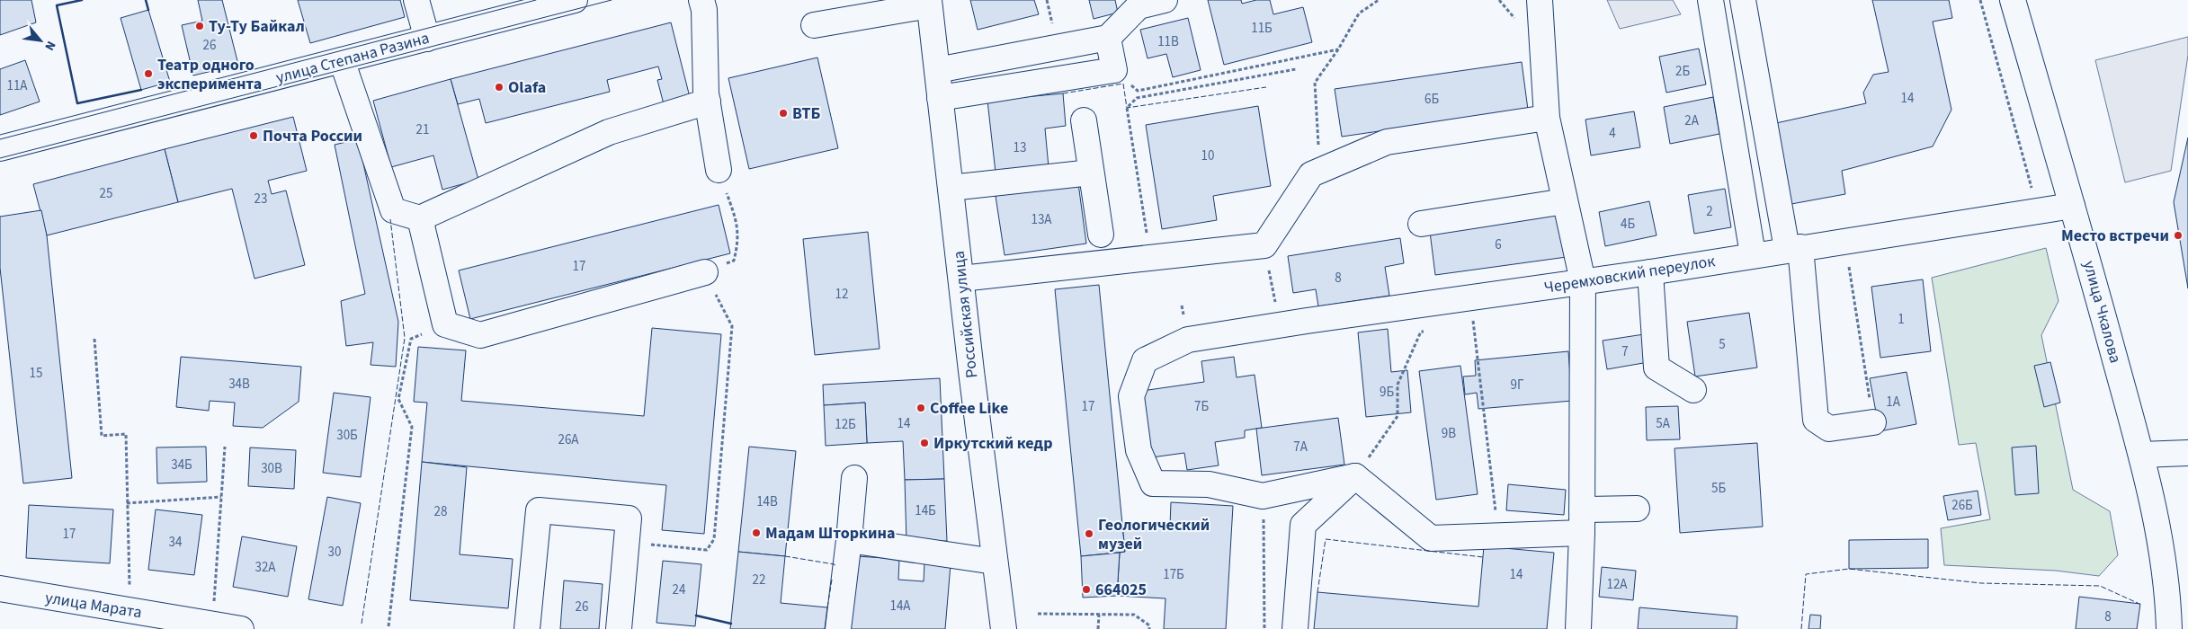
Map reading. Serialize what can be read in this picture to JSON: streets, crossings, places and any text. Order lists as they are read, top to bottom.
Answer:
{
  "streets": {
    "street": [
      "улица Степана Разина",
      "Черемховский переулок",
      "улица Чкалова",
      "Российская улица",
      "улица Марата"
    ]
  },
  "crossings": [
    ["Черемховский переулок", "улица Чкалова"]
  ],
  "places": [
    "Ту-Ту Байкал",
    "Театр одного эксперимента",
    "Olafa",
    "ВТБ",
    "Почта России",
    "Место встречи",
    "Coffee Like",
    "Иркутский кедр",
    "Мадам Шторкина",
    "Геологический музей",
    "664025"
  ],
  "house_numbers": [
    "11Б",
    "11В",
    "26",
    "2Б",
    "11А",
    "14",
    "6Б",
    "2А",
    "21",
    "4",
    "13",
    "10",
    "25",
    "23",
    "2",
    "13А",
    "4Б",
    "6",
    "17",
    "8",
    "12",
    "1",
    "5",
    "7",
    "15",
    "34В",
    "9Г",
    "9Б",
    "1А",
    "17",
    "7Б",
    "14",
    "5А",
    "12Б",
    "9В",
    "30Б",
    "26А",
    "7А",
    "34Б",
    "30В",
    "5Б",
    "14В",
    "26Б",
    "14Б",
    "28",
    "17",
    "34",
    "30",
    "32А",
    "17Б",
    "14",
    "22",
    "12А",
    "24",
    "14А",
    "26",
    "8"
  ],
  "north": "bottom right"
}
